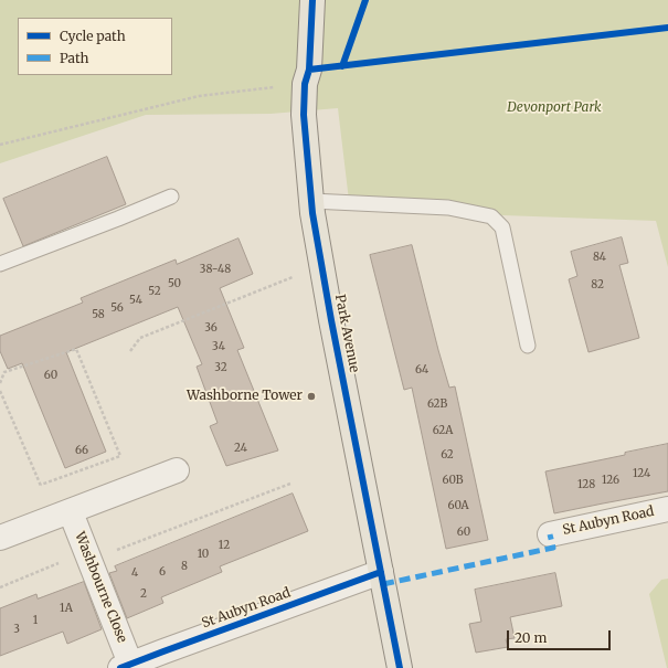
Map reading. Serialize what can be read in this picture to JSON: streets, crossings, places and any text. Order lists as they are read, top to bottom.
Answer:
{
  "streets": {
    "main road": ["Park Avenue"],
    "street": ["St Aubyn Road", "Washbourne Close"]
  },
  "crossings": [
    ["Park Avenue", "St Aubyn Road"],
    ["St Aubyn Road", "Washbourne Close"]
  ],
  "parks": ["Devonport Park"],
  "places": ["Washborne Tower"],
  "house_numbers": [
    "84",
    "38-48",
    "50",
    "82",
    "52",
    "54",
    "56",
    "58",
    "36",
    "34",
    "32",
    "64",
    "60",
    "62B",
    "62A",
    "24",
    "66",
    "62",
    "124",
    "60B",
    "126",
    "128",
    "60A",
    "60",
    "12",
    "10",
    "8",
    "6",
    "4",
    "2",
    "1A",
    "1",
    "3"
  ],
  "legend": ["Cycle path", "Path"],
  "scale_bar": "20 m"
}
